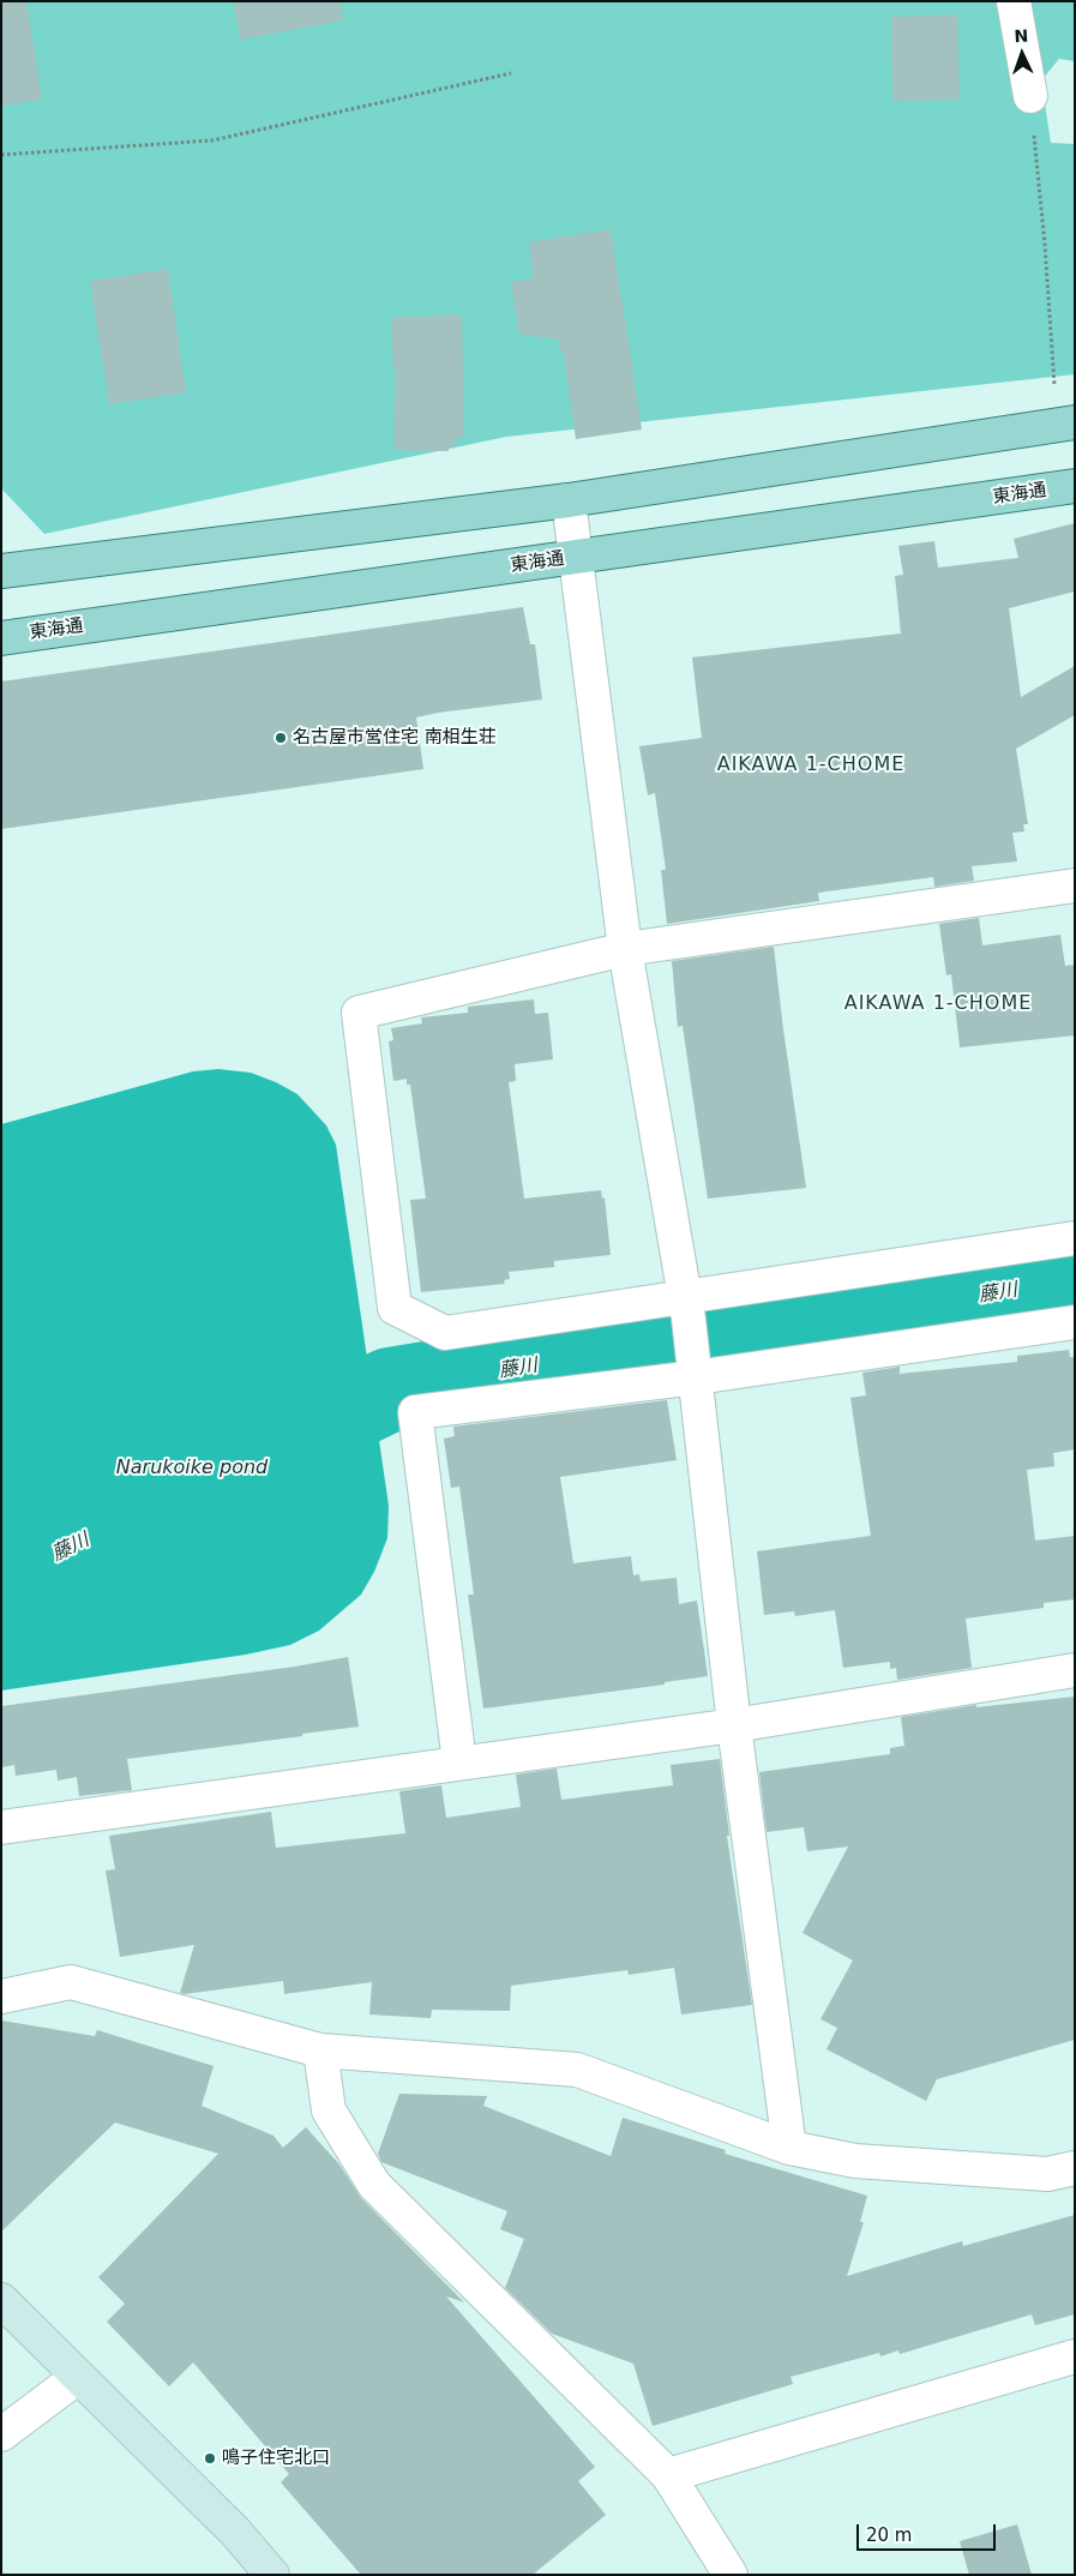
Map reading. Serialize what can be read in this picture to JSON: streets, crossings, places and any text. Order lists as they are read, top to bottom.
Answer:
{
  "streets": {
    "main road": ["東海通"]
  },
  "districts": ["AIKAWA 1-CHOME", "AIKAWA 1-CHOME"],
  "water": ["藤川", "Narukoike pond"],
  "places": ["名古屋市営住宅 南相生荘", "鳴子住宅北口"],
  "scale_bar": "20 m",
  "north": "top"
}
